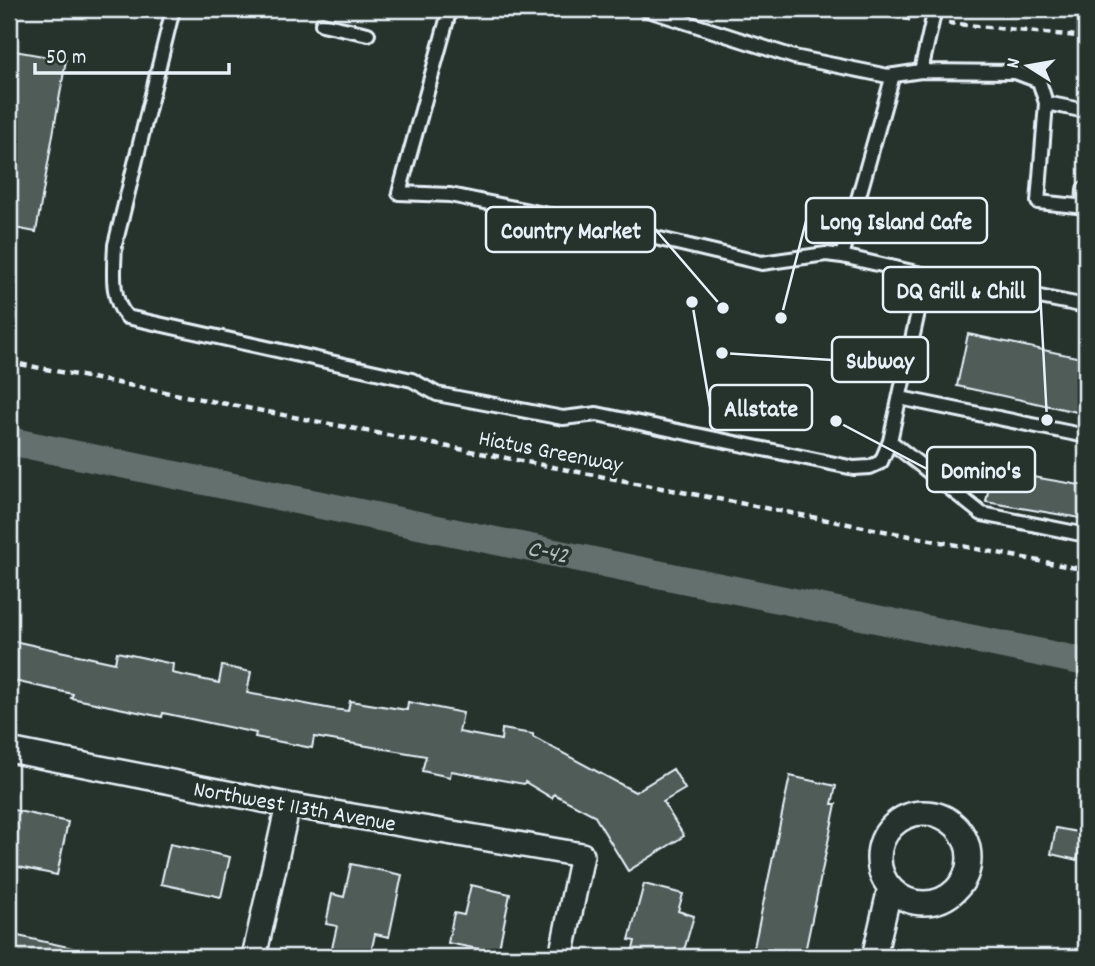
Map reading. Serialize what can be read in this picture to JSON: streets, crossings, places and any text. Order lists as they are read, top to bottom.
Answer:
{
  "streets": {
    "street": ["Northwest 113th Avenue"],
    "path": ["Hiatus Greenway"]
  },
  "water": ["C-42"],
  "places": [
    "Allstate",
    "Country Market",
    "Long Island Cafe",
    "Subway",
    "DQ Grill & Chill",
    "Domino's"
  ],
  "scale_bar": "50 m",
  "north": "left"
}
